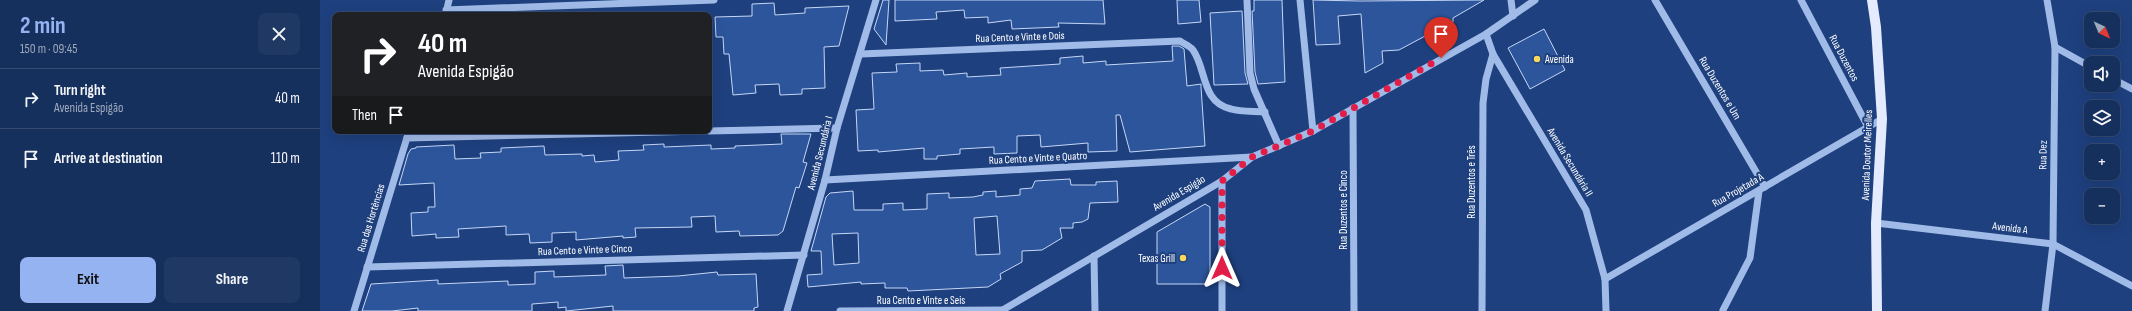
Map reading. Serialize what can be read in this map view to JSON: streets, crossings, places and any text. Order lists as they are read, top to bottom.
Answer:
{
  "streets": {
    "main road": ["Avenida Doutor Meirelles"],
    "street": [
      "Rua Cento e Vinte e Dois",
      "Rua Duzentos",
      "Rua Duzentos e Um",
      "Avenida Secundária I",
      "Rua Dez",
      "Rua Cento e Vinte e Quatro",
      "Avenida Secundária II",
      "Rua Duzentos e Três",
      "Rua Projetada A",
      "Avenida Espigão",
      "Rua Duzentos e Cinco",
      "Rua das Hortências",
      "Avenida A",
      "Rua Cento e Vinte e Cinco",
      "Rua Cento e Vinte e Seis"
    ]
  },
  "crossings": [
    ["Rua Cento e Vinte e Dois", "Avenida Secundária I"],
    ["Rua Duzentos", "Rua Projetada A"],
    ["Rua Duzentos e Um", "Rua Projetada A"],
    ["Avenida Secundária I", "Rua Cento e Vinte e Quatro"],
    ["Avenida Secundária I", "Rua Cento e Vinte e Cinco"],
    ["Avenida Doutor Meirelles", "Rua Projetada A"],
    ["Avenida Doutor Meirelles", "Avenida A"],
    ["Rua Dez", "Avenida A"],
    ["Rua Cento e Vinte e Quatro", "Avenida Espigão"],
    ["Avenida Secundária II", "Rua Duzentos e Três"],
    ["Avenida Secundária II", "Rua Projetada A"],
    ["Avenida Secundária II", "Avenida Espigão"],
    ["Avenida Espigão", "Rua Duzentos e Cinco"],
    ["Avenida Espigão", "Rua Cento e Vinte e Seis"],
    ["Rua das Hortências", "Rua Cento e Vinte e Cinco"]
  ],
  "places": ["Avenida", "Texas Grill"],
  "north": "bottom right",
  "page": {
    "heading": ["2 min", "150 m · 09:45"],
    "map_buttons": ["+", "−"],
    "turn": ["40 m", "Avenida Espigão"],
    "list": [
      {
        "name": "Turn right",
        "note": "Avenida Espigão",
        "value": "40 m"
      },
      {
        "name": "Arrive at destination",
        "value": "110 m"
      }
    ],
    "then": "Then",
    "buttons": ["Exit", "Share"]
  }
}
